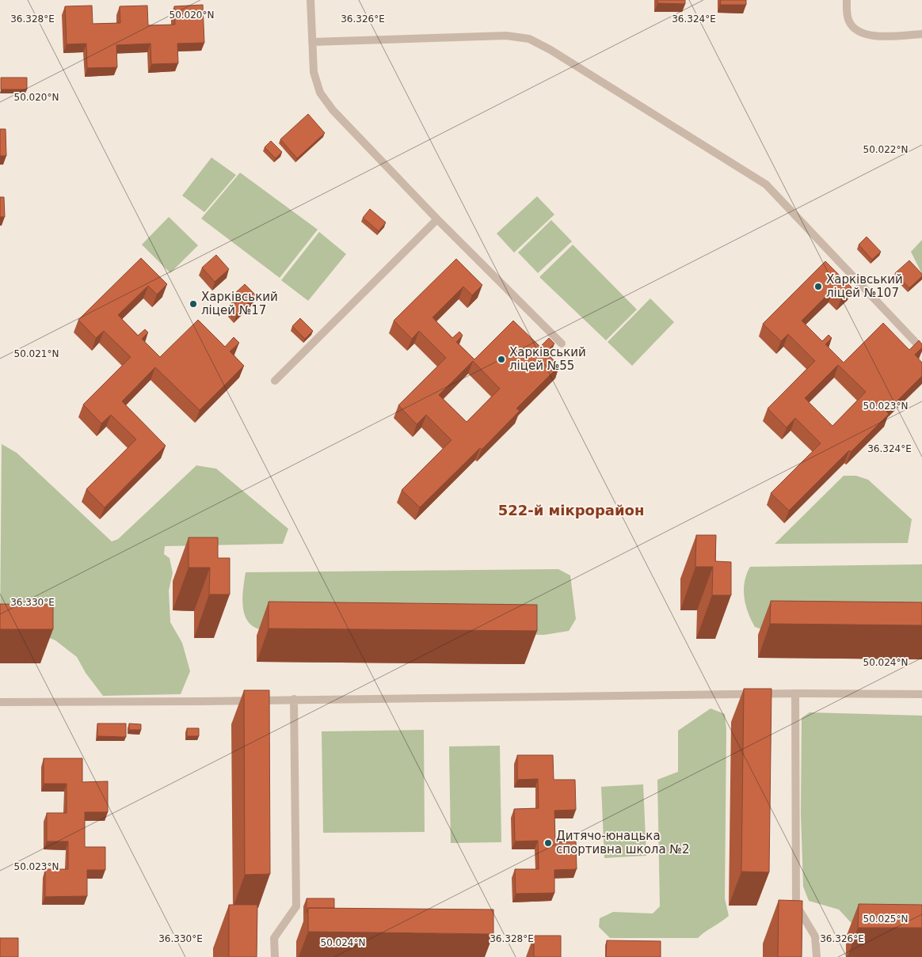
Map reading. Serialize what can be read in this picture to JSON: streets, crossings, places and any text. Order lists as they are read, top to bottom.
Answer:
{
  "districts": ["522-й мікрорайон"],
  "places": [
    "Харківський ліцей №107",
    "Харківський ліцей №17",
    "Харківський ліцей №55",
    "Дитячо-юнацька спортивна школа №2"
  ],
  "coordinates": [
    "50.020°N",
    "36.328°E",
    "36.326°E",
    "36.324°E",
    "50.022°N",
    "50.021°N",
    "50.023°N",
    "36.330°E",
    "50.024°N",
    "50.025°N"
  ]
}
